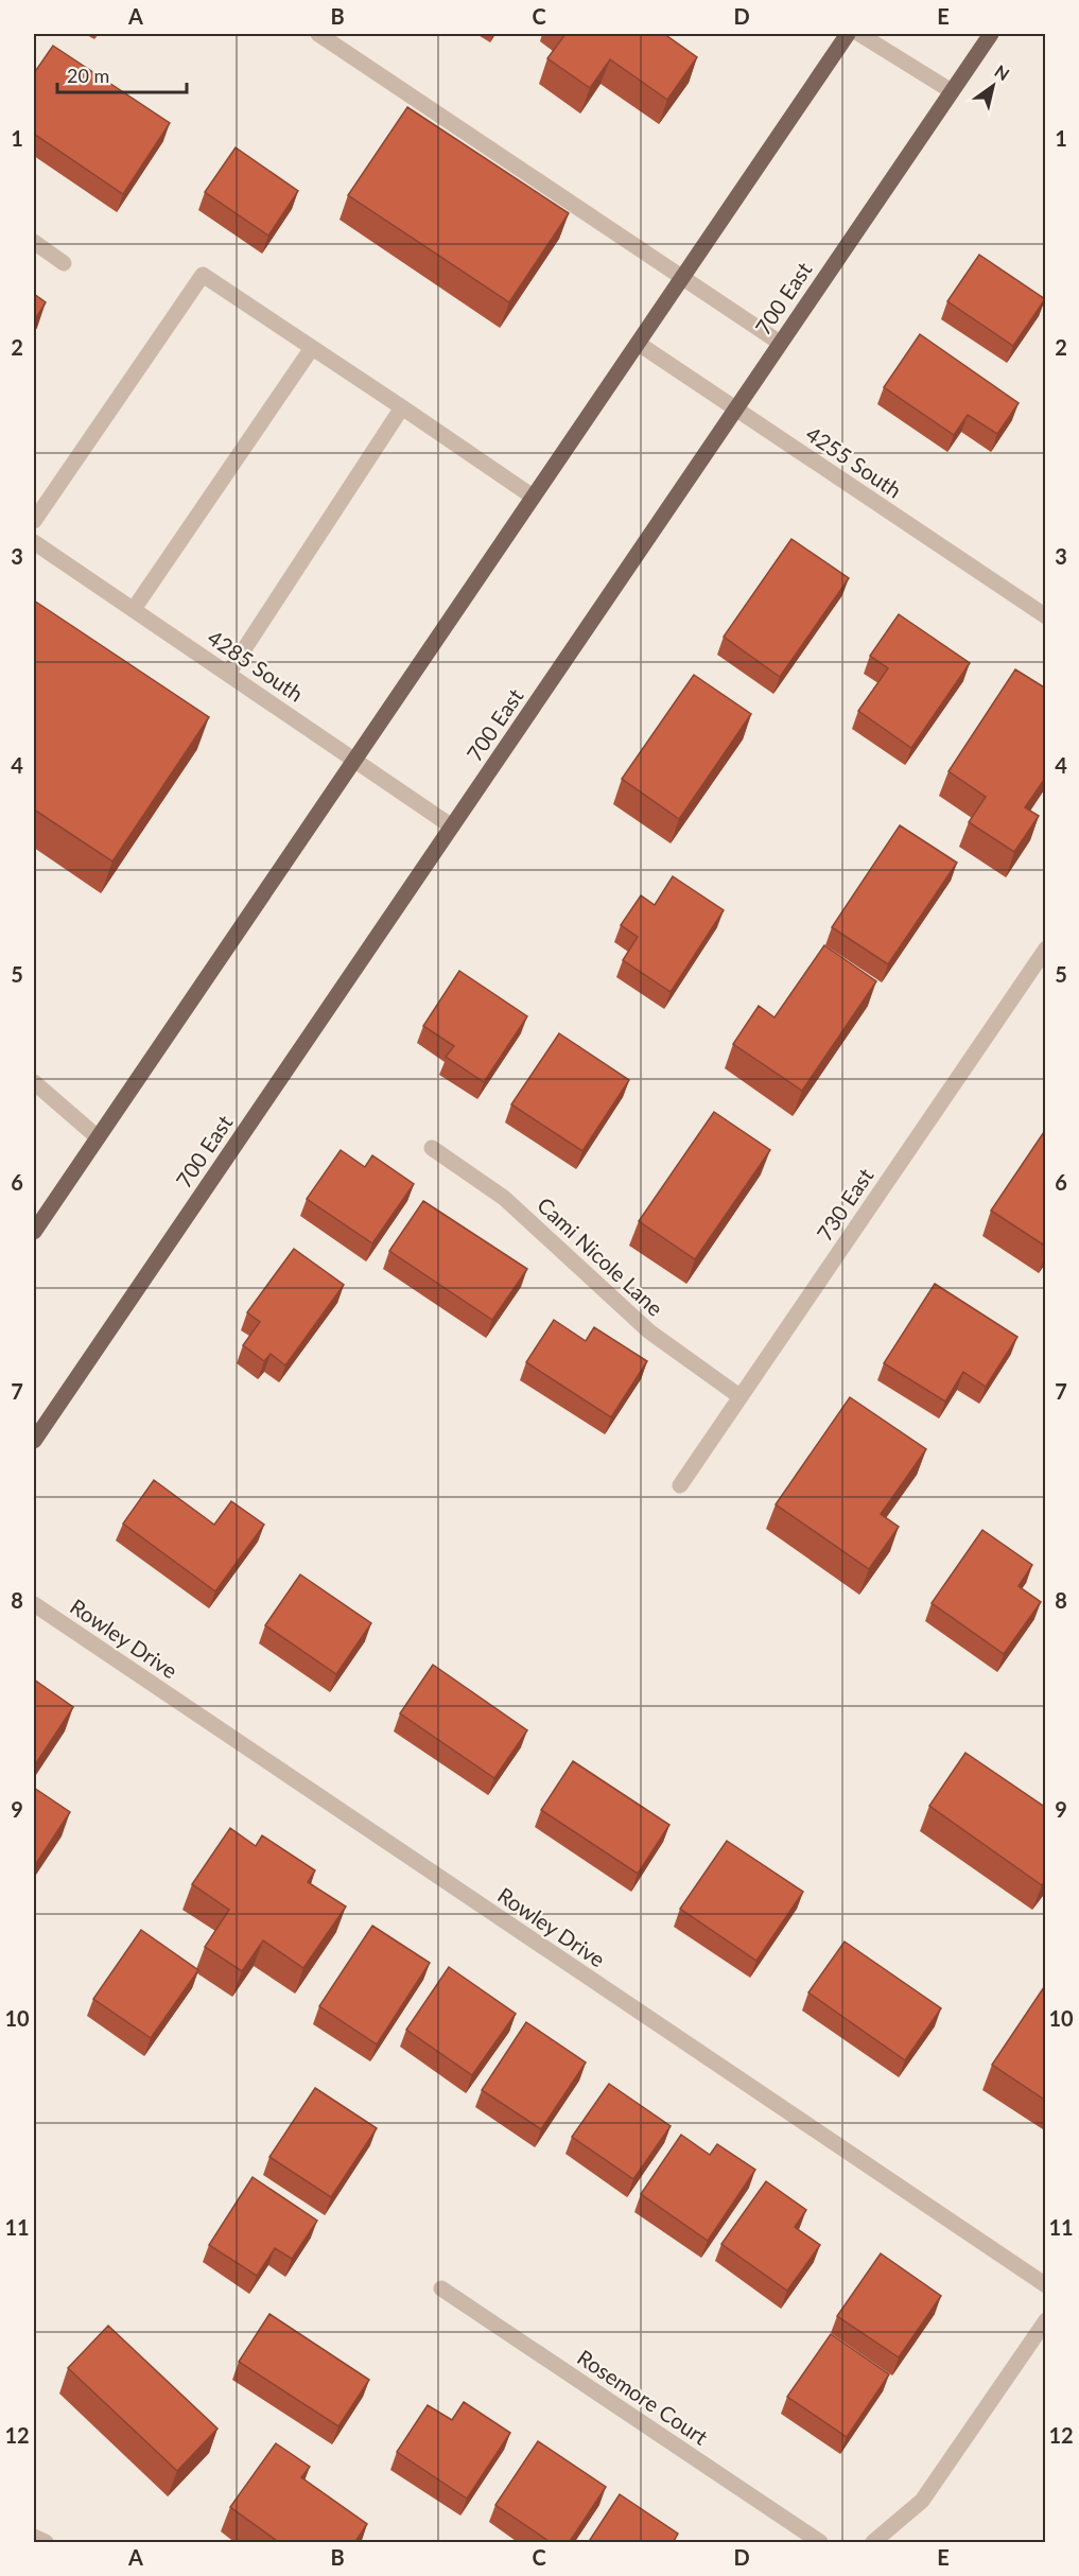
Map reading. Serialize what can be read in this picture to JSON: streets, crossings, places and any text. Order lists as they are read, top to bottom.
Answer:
{
  "streets": {
    "main road": ["700 East"],
    "street": [
      "4255 South",
      "4285 South",
      "730 East",
      "Cami Nicole Lane",
      "Rowley Drive",
      "Rosemore Court"
    ]
  },
  "crossings": [
    ["700 East", "4255 South"],
    ["700 East", "4285 South"],
    ["730 East", "Cami Nicole Lane"]
  ],
  "scale_bar": "20 m",
  "north": "top right",
  "grid": {
    "columns": [
      "A",
      "B",
      "C",
      "D",
      "E"
    ],
    "rows": [
      "1",
      "2",
      "3",
      "4",
      "5",
      "6",
      "7",
      "8",
      "9",
      "10",
      "11",
      "12"
    ]
  }
}
